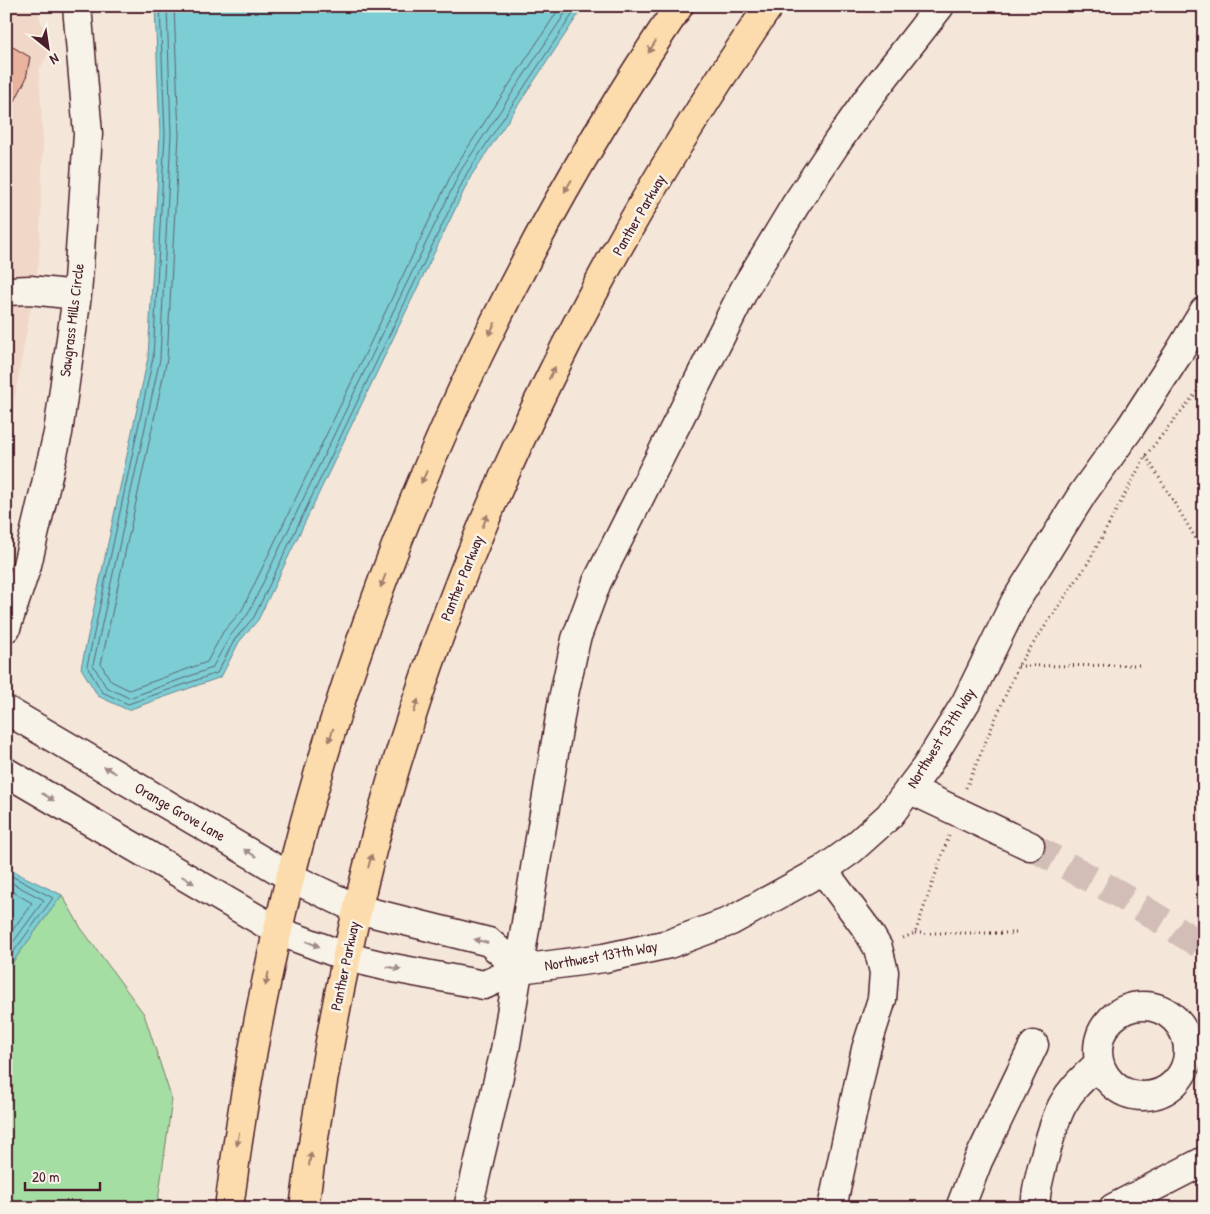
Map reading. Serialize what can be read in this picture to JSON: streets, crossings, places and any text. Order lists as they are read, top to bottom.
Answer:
{
  "streets": {
    "main road": ["Panther Parkway"],
    "street": ["Sawgrass Mills Circle", "Northwest 137th Way", "Orange Grove Lane"]
  },
  "crossings": [
    ["Panther Parkway", "Northwest 137th Way"],
    ["Panther Parkway", "Orange Grove Lane"]
  ],
  "scale_bar": "20 m",
  "north": "bottom right"
}
